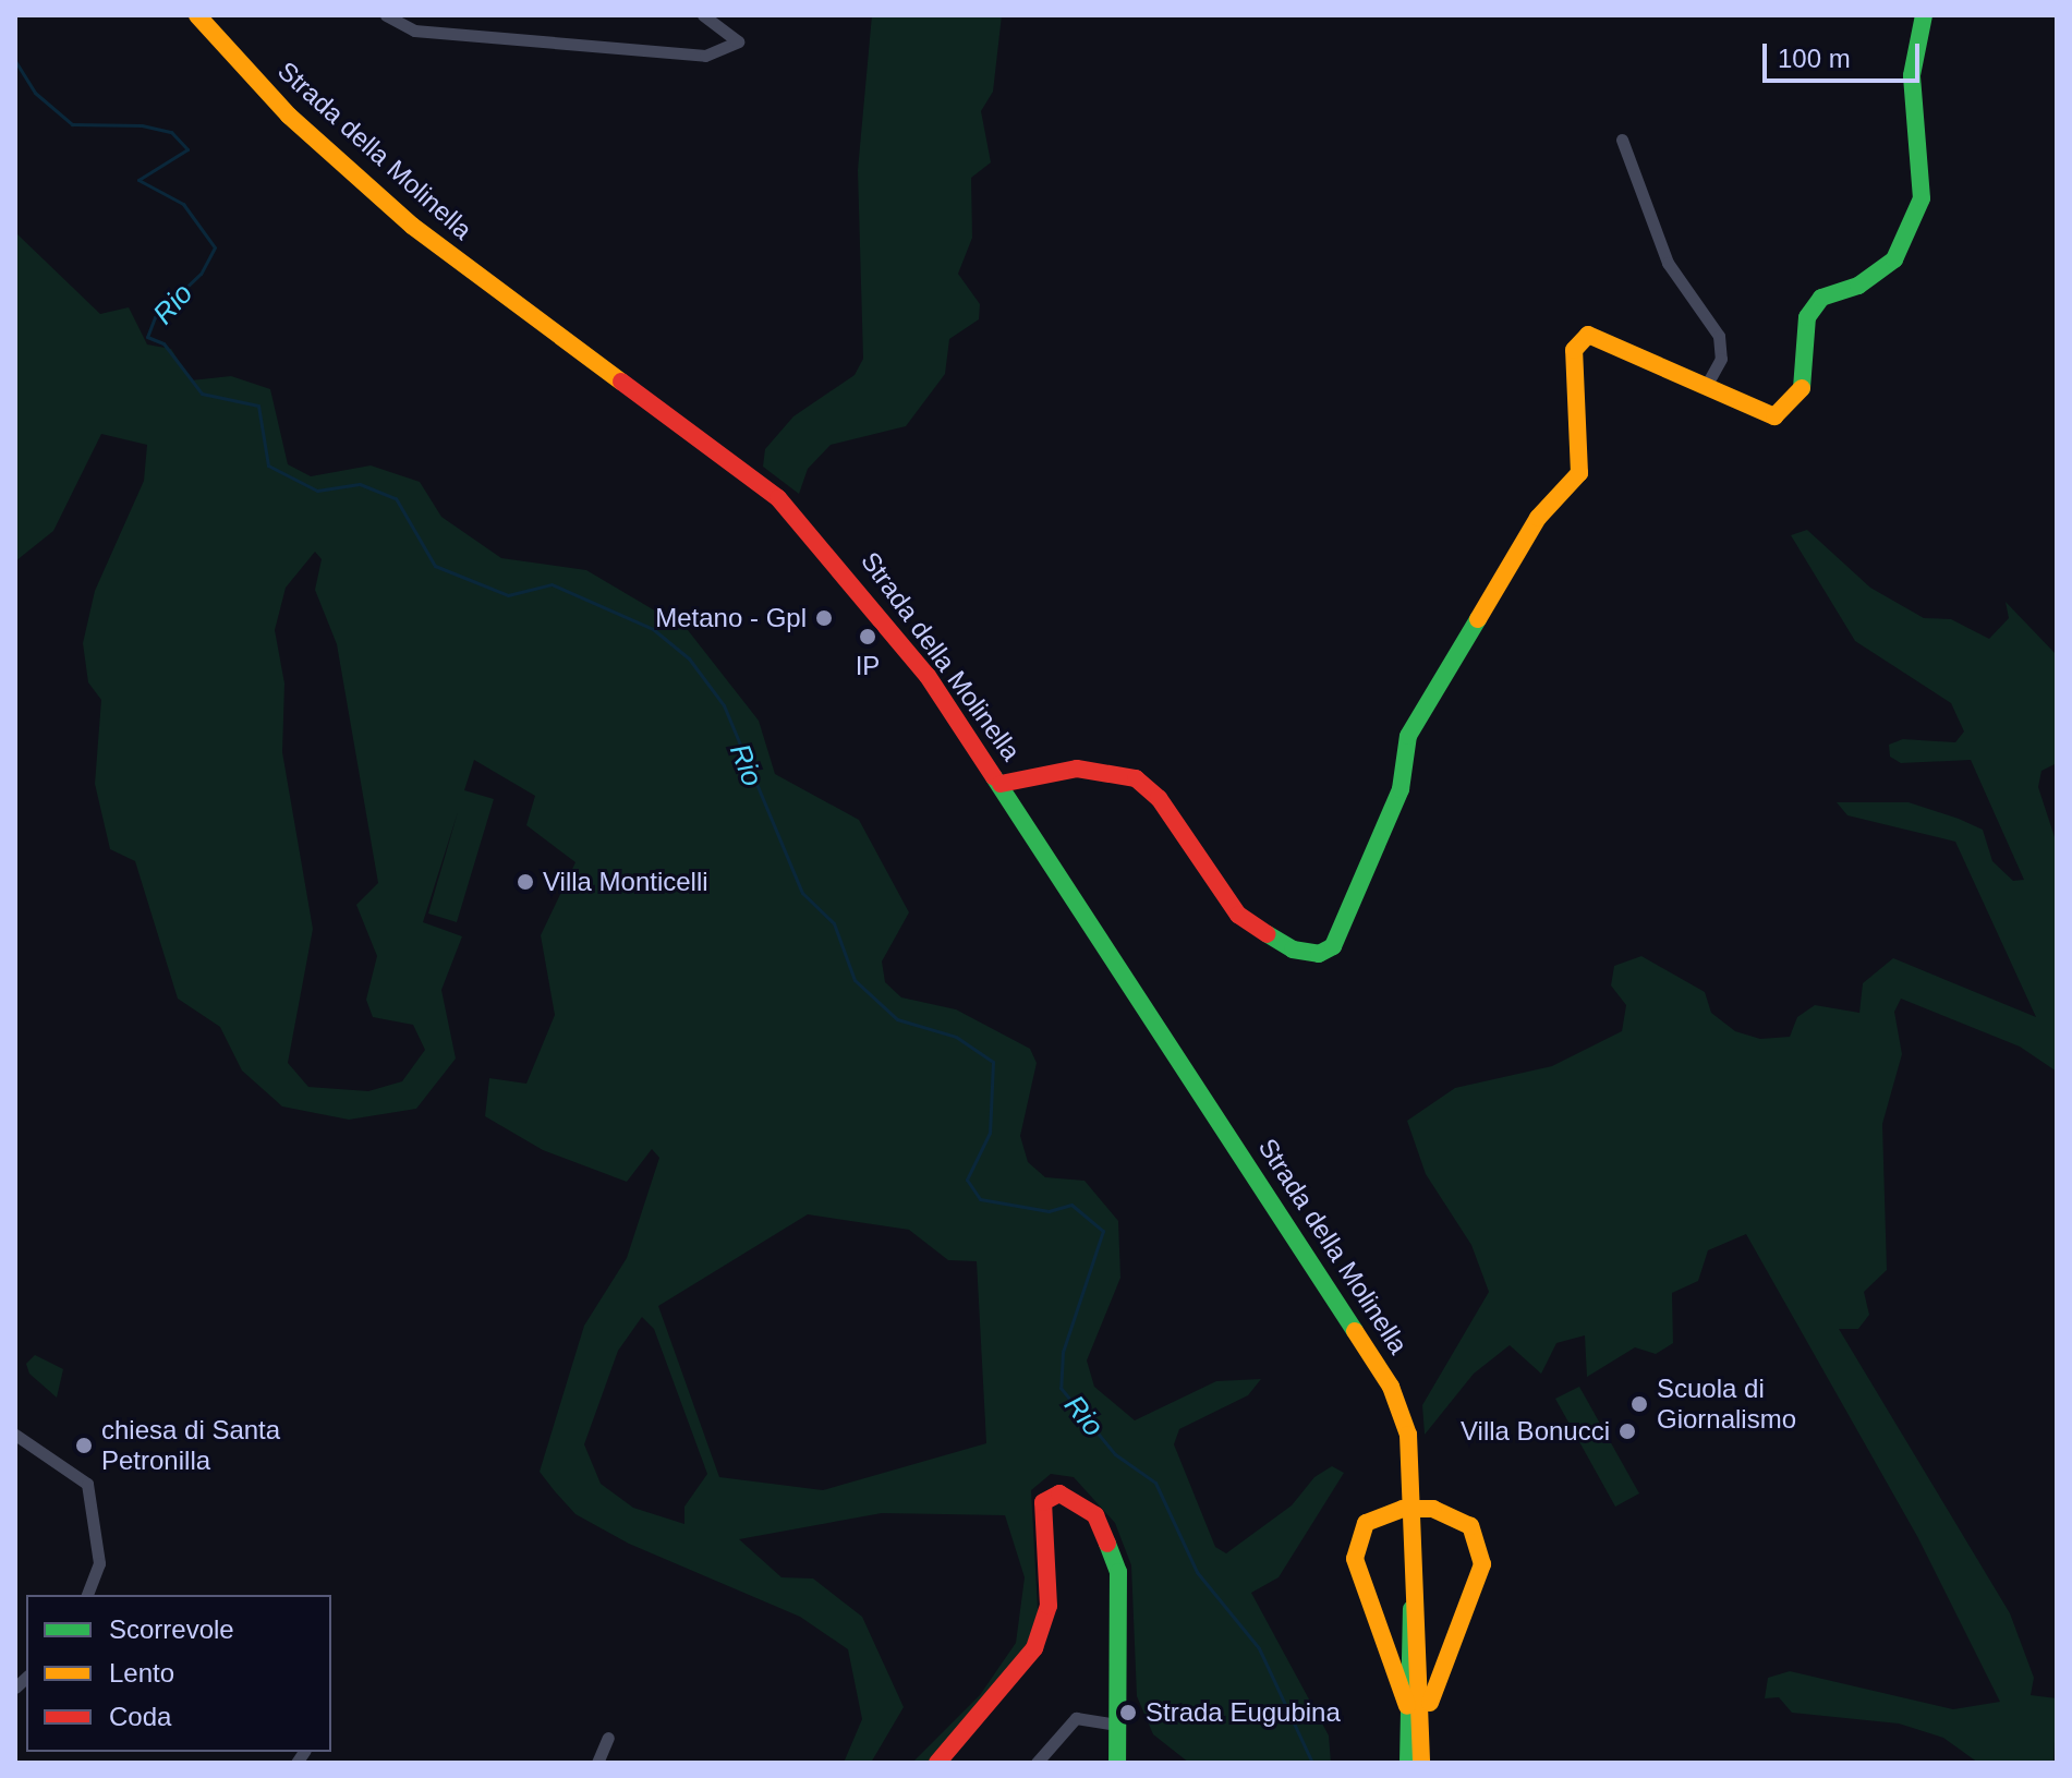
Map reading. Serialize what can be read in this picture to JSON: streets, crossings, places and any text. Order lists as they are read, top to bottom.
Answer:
{
  "streets": {
    "street": ["Strada della Molinella"]
  },
  "water": ["Rio"],
  "places": [
    "Metano - Gpl",
    "IP",
    "Villa Monticelli",
    "Scuola di Giornalismo",
    "Villa Bonucci",
    "chiesa di Santa Petronilla",
    "Strada Eugubina"
  ],
  "legend": ["Scorrevole", "Lento", "Coda"],
  "scale_bar": "100 m"
}
